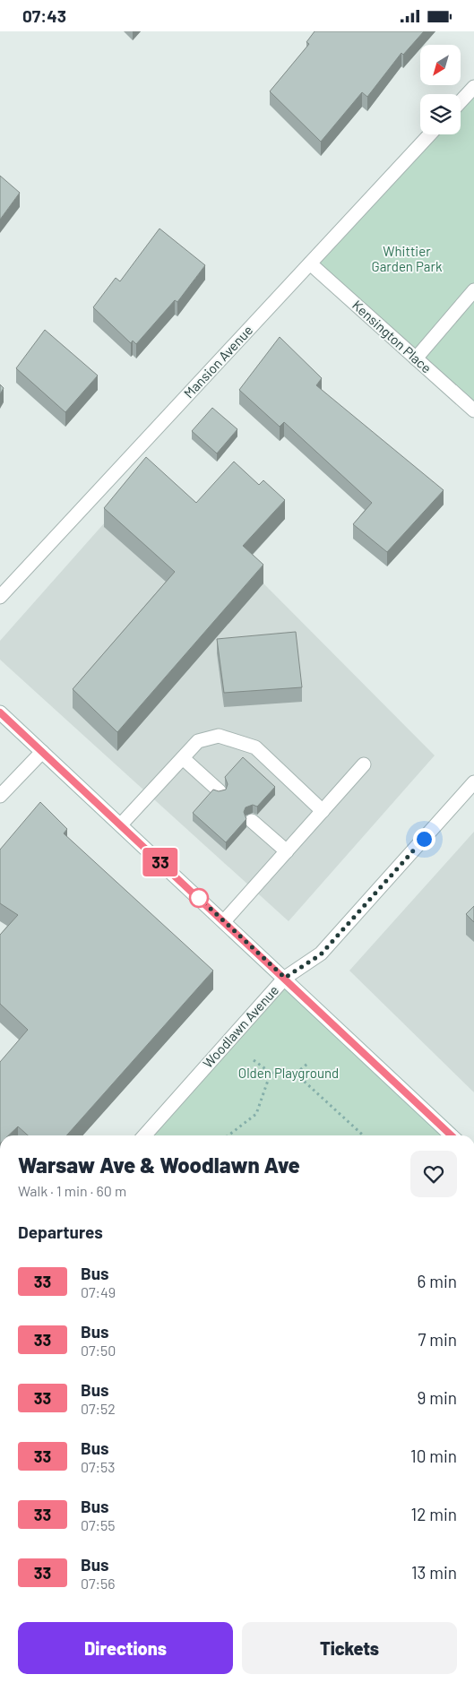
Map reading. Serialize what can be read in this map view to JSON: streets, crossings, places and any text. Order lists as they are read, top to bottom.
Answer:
{
  "streets": {
    "street": ["Kensington Place", "Mansion Avenue", "Woodlawn Avenue"]
  },
  "crossings": [
    ["Kensington Place", "Mansion Avenue"]
  ],
  "parks": ["Whittier Garden Park", "Olden Playground"],
  "lines": ["bus line 33"],
  "north": "bottom left",
  "page": {
    "status": "07:43",
    "on_map": "33",
    "heading": [
      ["Warsaw Ave & Woodlawn Ave", "Walk · 1 min · 60 m"],
      "Departures"
    ],
    "list": [
      {
        "mark": "33",
        "name": "Bus",
        "note": "07:49",
        "value": "6 min"
      },
      {
        "mark": "33",
        "name": "Bus",
        "note": "07:50",
        "value": "7 min"
      },
      {
        "mark": "33",
        "name": "Bus",
        "note": "07:52",
        "value": "9 min"
      },
      {
        "mark": "33",
        "name": "Bus",
        "note": "07:53",
        "value": "10 min"
      },
      {
        "mark": "33",
        "name": "Bus",
        "note": "07:55",
        "value": "12 min"
      },
      {
        "mark": "33",
        "name": "Bus",
        "note": "07:56",
        "value": "13 min"
      }
    ],
    "buttons": ["Directions", "Tickets"]
  }
}
